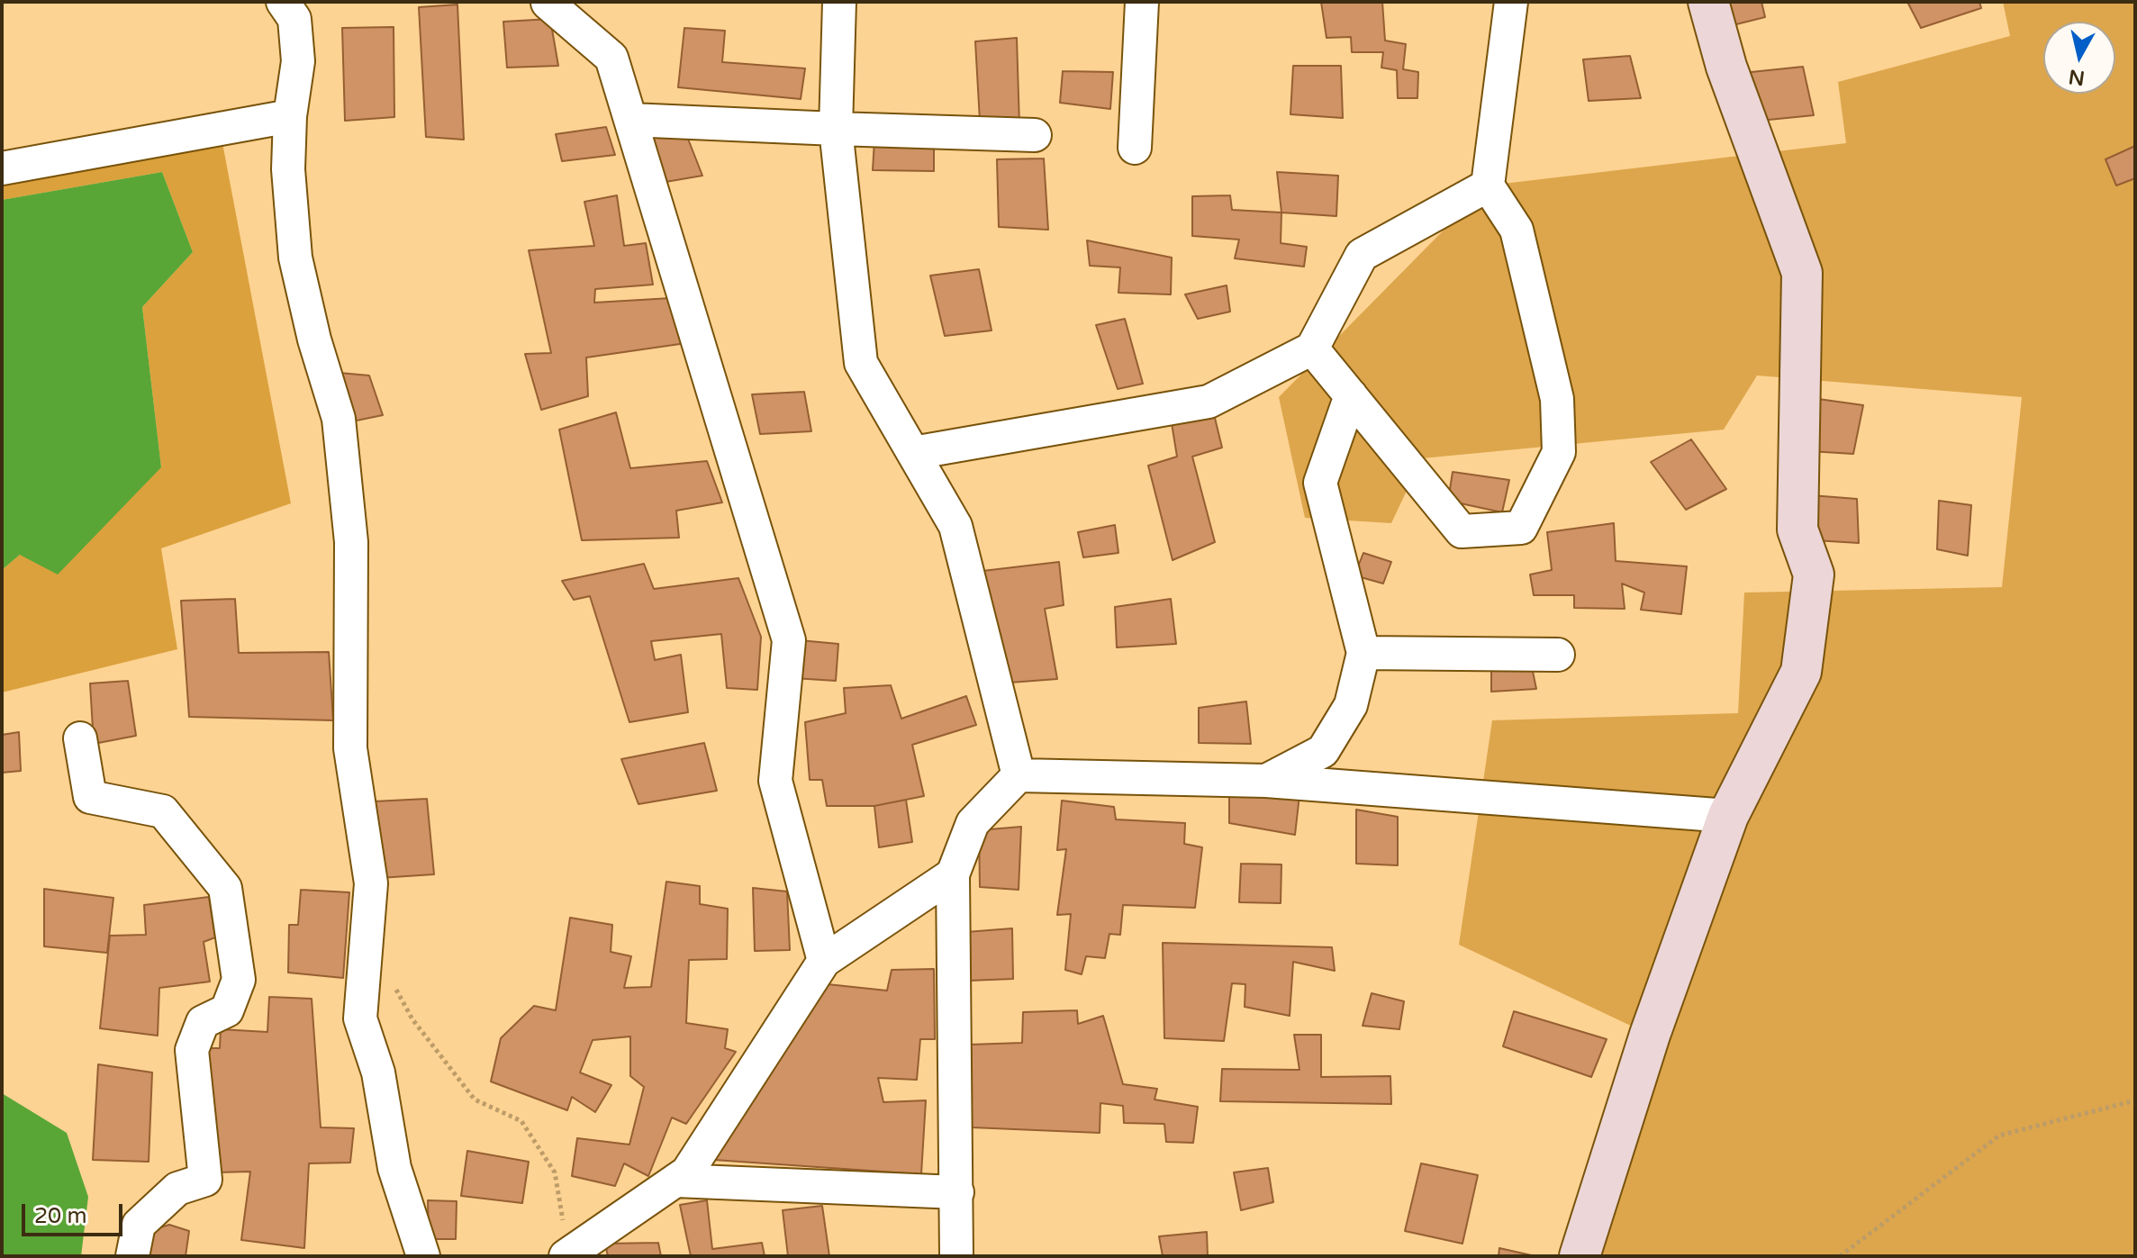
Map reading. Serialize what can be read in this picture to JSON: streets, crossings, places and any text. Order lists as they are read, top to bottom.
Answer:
{
  "scale_bar": "20 m",
  "north": "bottom"
}
